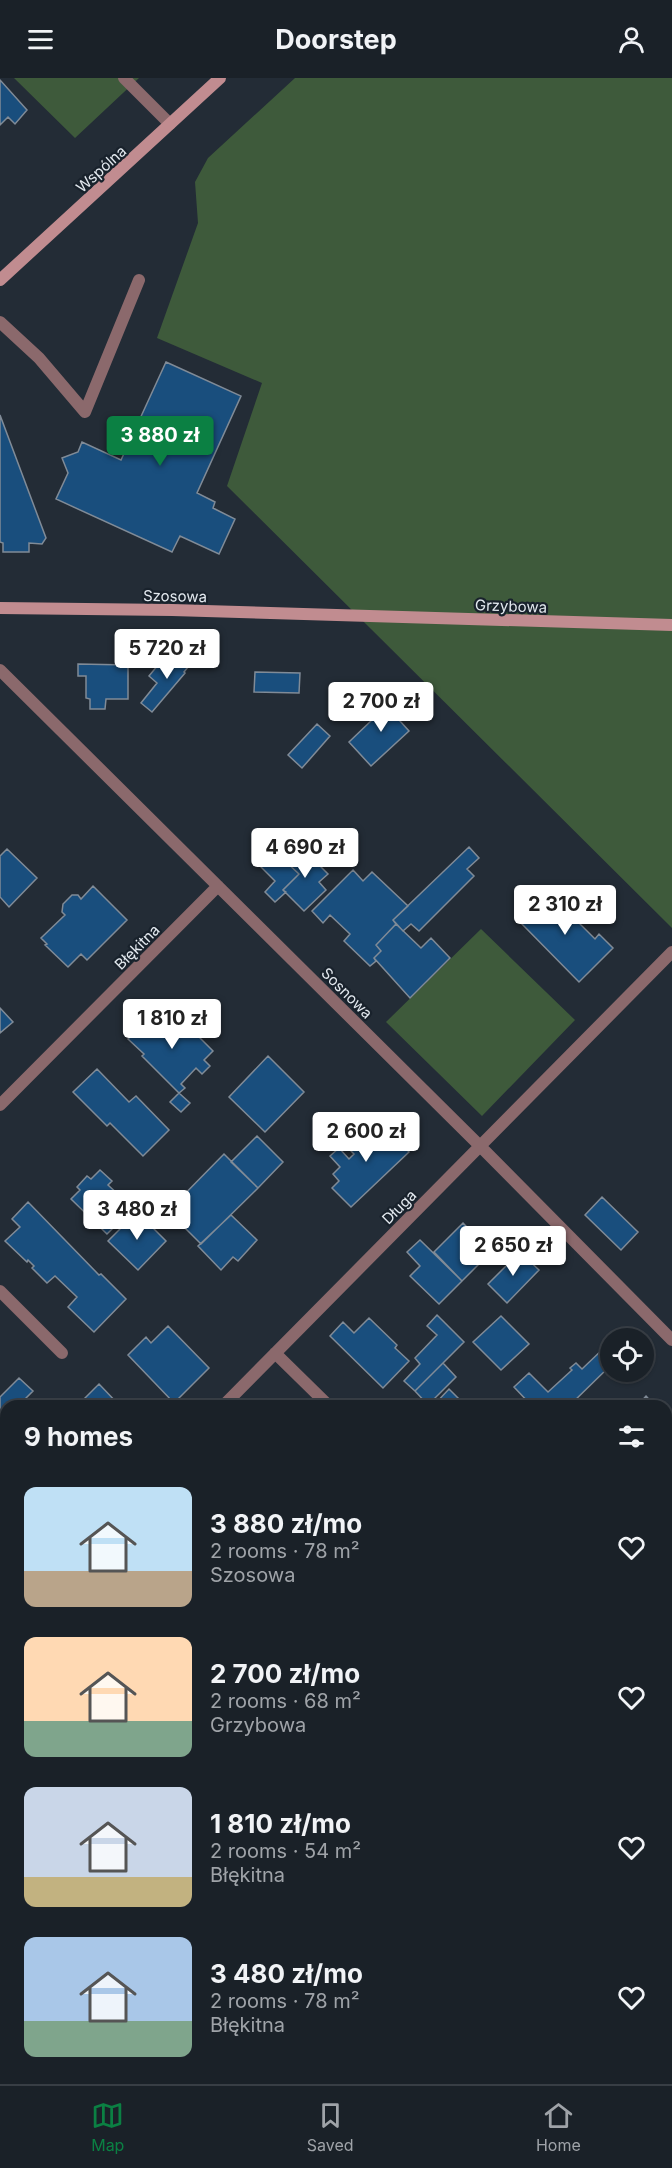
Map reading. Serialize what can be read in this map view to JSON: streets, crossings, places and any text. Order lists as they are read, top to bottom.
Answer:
{
  "streets": {
    "street": [
      "Wspólna",
      "Szosowa",
      "Grzybowa",
      "Błękitna",
      "Sosnowa",
      "Długa"
    ]
  },
  "crossings": [
    ["Szosowa", "Grzybowa"],
    ["Błękitna", "Sosnowa"],
    ["Sosnowa", "Długa"]
  ],
  "page": {
    "header": "Doorstep",
    "price": [
      "3 880 zł",
      "5 720 zł",
      "2 700 zł",
      "4 690 zł",
      "2 310 zł",
      "1 810 zł",
      "2 600 zł",
      "3 480 zł",
      "2 650 zł"
    ],
    "heading": "9 homes",
    "list": [
      {
        "name": "3 880 zł/mo",
        "note": "2 rooms · 78 m² · Szosowa"
      },
      {
        "name": "2 700 zł/mo",
        "note": "2 rooms · 68 m² · Grzybowa"
      },
      {
        "name": "1 810 zł/mo",
        "note": "2 rooms · 54 m² · Błękitna"
      },
      {
        "name": "3 480 zł/mo",
        "note": "2 rooms · 78 m² · Błękitna"
      }
    ],
    "tabs": ["Map", "Saved", "Home"]
  }
}
